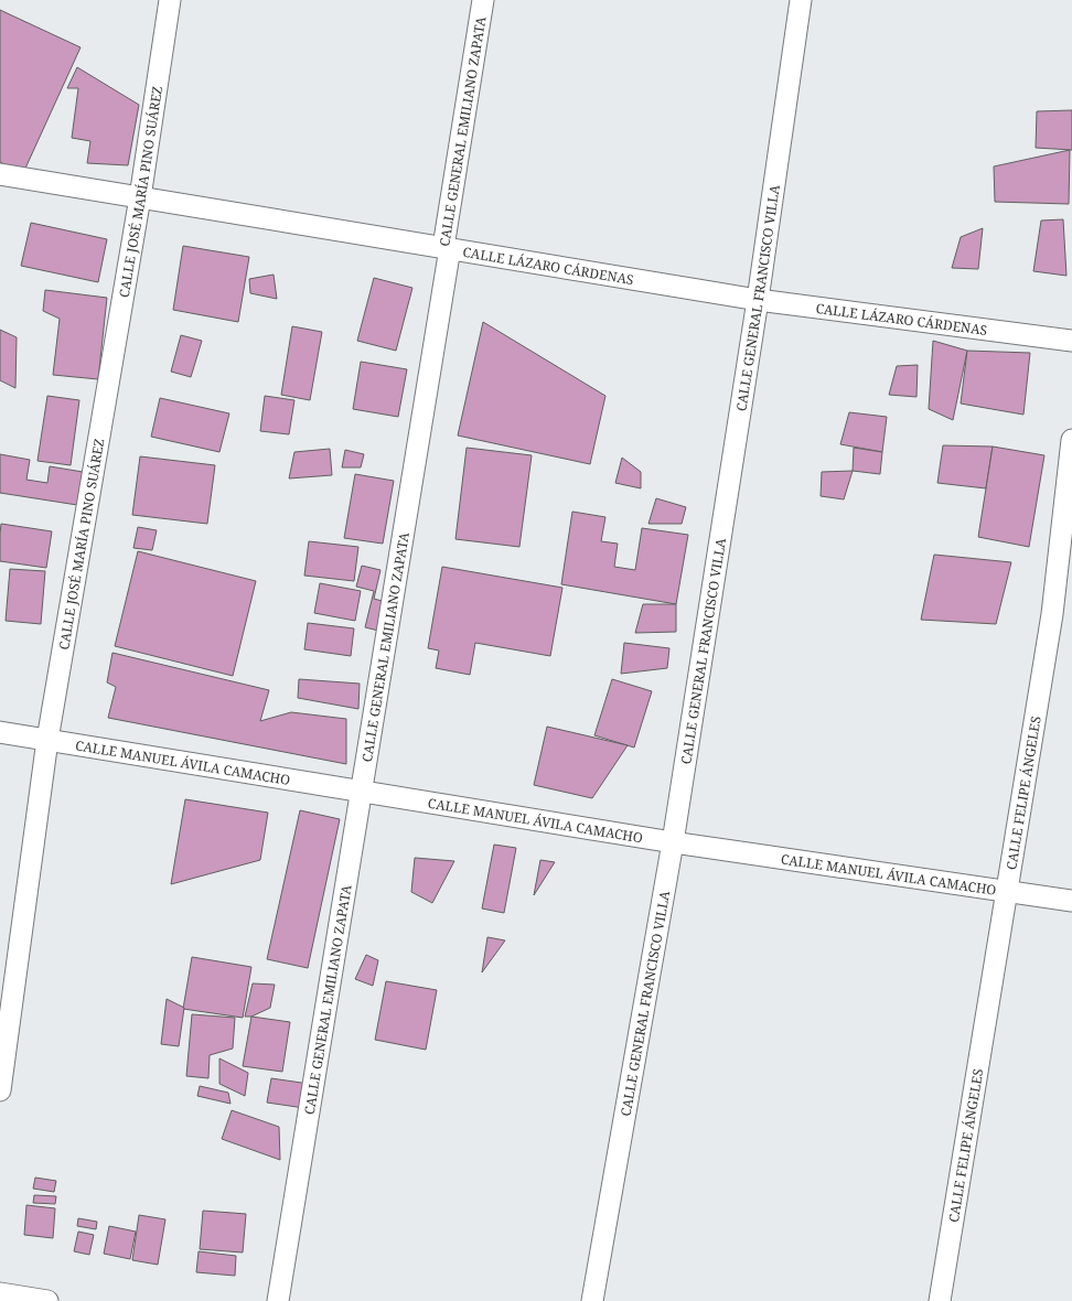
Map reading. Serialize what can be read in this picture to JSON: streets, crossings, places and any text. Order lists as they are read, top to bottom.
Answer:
{
  "streets": {
    "street": [
      "CALLE GENERAL EMILIANO ZAPATA",
      "CALLE JOSÉ MARÍA PINO SUÁREZ",
      "CALLE LÁZARO CÁRDENAS",
      "CALLE GENERAL FRANCISCO VILLA",
      "CALLE MANUEL ÁVILA CAMACHO",
      "CALLE FELIPE ÁNGELES"
    ]
  },
  "crossings": [
    ["CALLE GENERAL EMILIANO ZAPATA", "CALLE LÁZARO CÁRDENAS"],
    ["CALLE GENERAL EMILIANO ZAPATA", "CALLE MANUEL ÁVILA CAMACHO"],
    ["CALLE JOSÉ MARÍA PINO SUÁREZ", "CALLE LÁZARO CÁRDENAS"],
    ["CALLE JOSÉ MARÍA PINO SUÁREZ", "CALLE MANUEL ÁVILA CAMACHO"],
    ["CALLE LÁZARO CÁRDENAS", "CALLE GENERAL FRANCISCO VILLA"],
    ["CALLE GENERAL FRANCISCO VILLA", "CALLE MANUEL ÁVILA CAMACHO"],
    ["CALLE MANUEL ÁVILA CAMACHO", "CALLE FELIPE ÁNGELES"]
  ]
}
